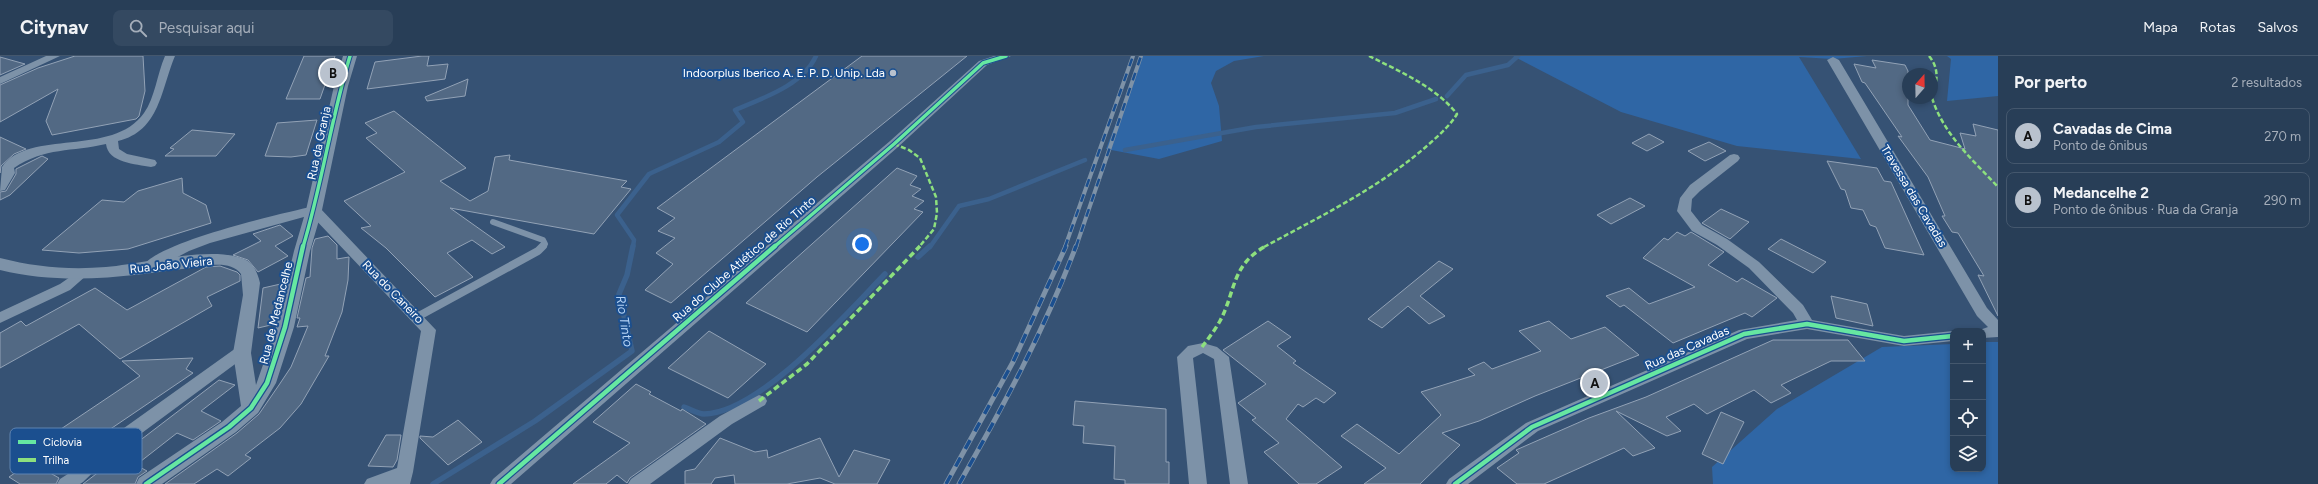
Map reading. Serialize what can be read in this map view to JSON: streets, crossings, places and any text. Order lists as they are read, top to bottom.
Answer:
{
  "streets": {
    "street": [
      "Rua da Granja",
      "Travessa das Cavadas",
      "Rua do Clube Atlético de Rio Tinto",
      "Rua João Vieira",
      "Rua do Caneiro",
      "Rua de Medancelhe",
      "Rua das Cavadas"
    ]
  },
  "crossings": [
    ["Rua da Granja", "Rua do Caneiro"],
    ["Rua da Granja", "Rua de Medancelhe"],
    ["Rua João Vieira", "Rua de Medancelhe"],
    ["Rua do Caneiro", "Rua de Medancelhe"]
  ],
  "water": ["Rio Tinto"],
  "places": ["Indoorplus Iberico A. E. P. D. Unip. Lda"],
  "legend": ["Ciclovia", "Trilha"],
  "north": "top",
  "page": {
    "header": "Citynav",
    "search": "Pesquisar aqui",
    "nav": ["Mapa", "Rotas", "Salvos"],
    "heading": ["Por perto", "2 resultados"],
    "pins": ["B", "A"],
    "list": [
      {
        "mark": "A",
        "name": "Cavadas de Cima",
        "note": "Ponto de ônibus",
        "value": "270 m"
      },
      {
        "mark": "B",
        "name": "Medancelhe 2",
        "note": "Ponto de ônibus · Rua da Granja",
        "value": "290 m"
      }
    ],
    "map_buttons": ["+", "−"]
  }
}
